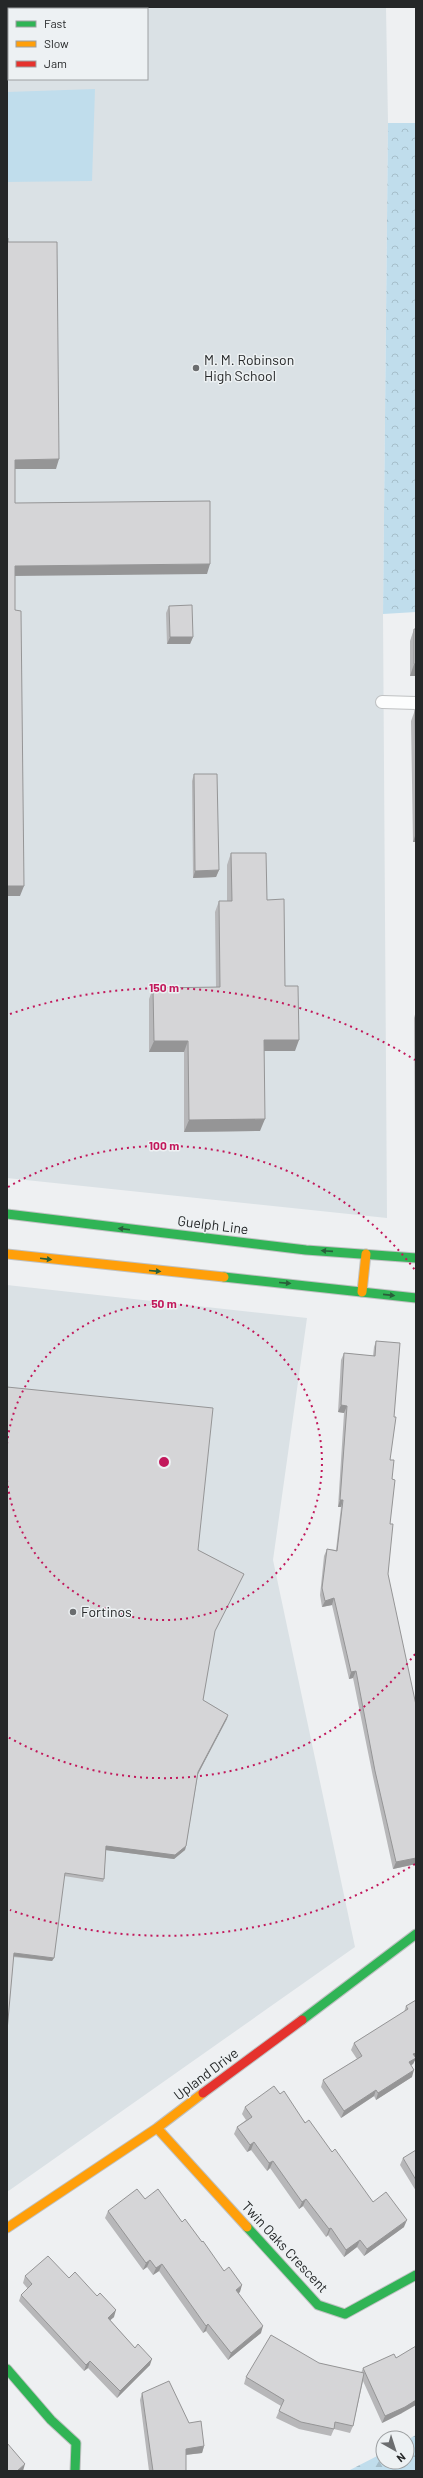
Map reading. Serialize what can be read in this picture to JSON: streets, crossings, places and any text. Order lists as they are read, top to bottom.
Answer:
{
  "streets": {
    "street": ["Guelph Line", "Upland Drive", "Twin Oaks Crescent"]
  },
  "crossings": [
    ["Upland Drive", "Twin Oaks Crescent"]
  ],
  "places": ["M. M. Robinson High School", "Fortinos"],
  "legend": ["Fast", "Slow", "Jam"],
  "north": "bottom right",
  "rings": ["150 m", "100 m", "50 m"]
}
